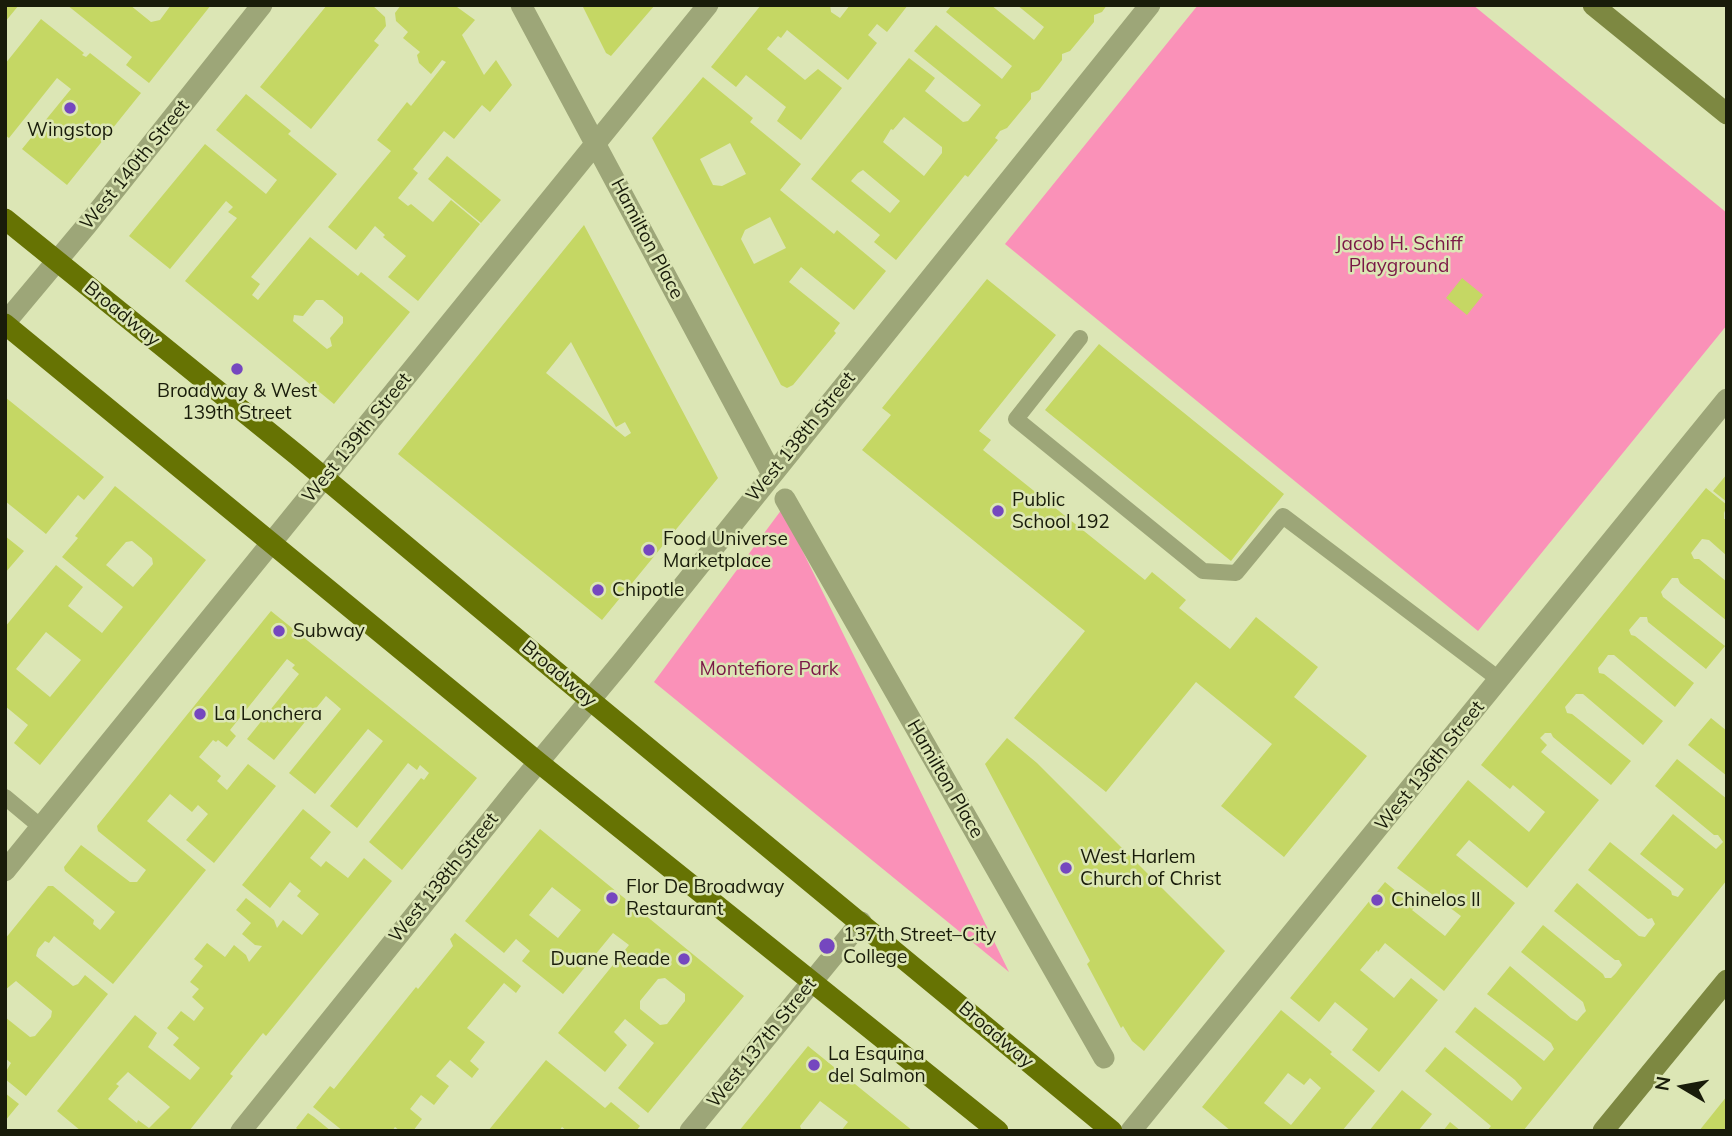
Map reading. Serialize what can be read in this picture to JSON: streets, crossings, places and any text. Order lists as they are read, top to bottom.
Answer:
{
  "streets": {
    "main road": ["Broadway"],
    "street": [
      "West 140th Street",
      "Hamilton Place",
      "West 138th Street",
      "West 139th Street",
      "West 136th Street",
      "West 137th Street"
    ]
  },
  "crossings": [
    ["West 140th Street", "Broadway"],
    ["Hamilton Place", "West 138th Street"],
    ["Hamilton Place", "West 139th Street"],
    ["Broadway", "West 138th Street"],
    ["Broadway", "West 139th Street"],
    ["Broadway", "West 137th Street"]
  ],
  "parks": ["Jacob H. Schiff Playground", "Montefiore Park"],
  "places": [
    "Wingstop",
    "Broadway & West 139th Street",
    "Public School 192",
    "Food Universe Marketplace",
    "Chipotle",
    "Subway",
    "La Lonchera",
    "West Harlem Church of Christ",
    "Flor De Broadway Restaurant",
    "Chinelos II",
    "137th Street–City College",
    "Duane Reade",
    "La Esquina del Salmon"
  ],
  "north": "left"
}
